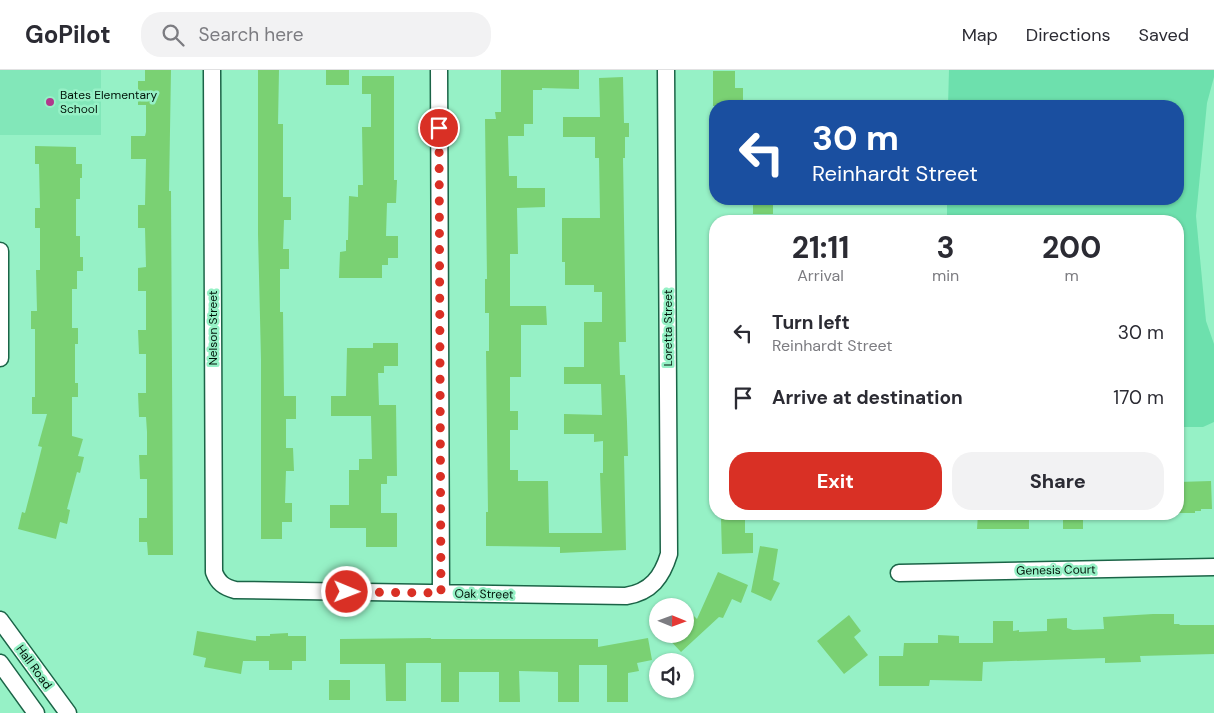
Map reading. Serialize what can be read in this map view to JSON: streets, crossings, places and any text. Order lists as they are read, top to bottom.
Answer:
{
  "streets": {
    "street": [
      "Nelson Street",
      "Loretta Street",
      "Genesis Court",
      "Oak Street",
      "Hall Road"
    ]
  },
  "crossings": [
    ["Nelson Street", "Oak Street"],
    ["Loretta Street", "Oak Street"]
  ],
  "places": ["Bates Elementary School"],
  "north": "right",
  "page": {
    "header": "GoPilot",
    "search": "Search here",
    "nav": ["Map", "Directions", "Saved"],
    "turn": ["30 m", "Reinhardt Street"],
    "eta": [
      "21:11",
      "Arrival",
      "3",
      "min",
      "200",
      "m"
    ],
    "list": [
      {
        "name": "Turn left",
        "note": "Reinhardt Street",
        "value": "30 m"
      },
      {
        "name": "Arrive at destination",
        "value": "170 m"
      }
    ],
    "buttons": ["Exit", "Share"]
  }
}
